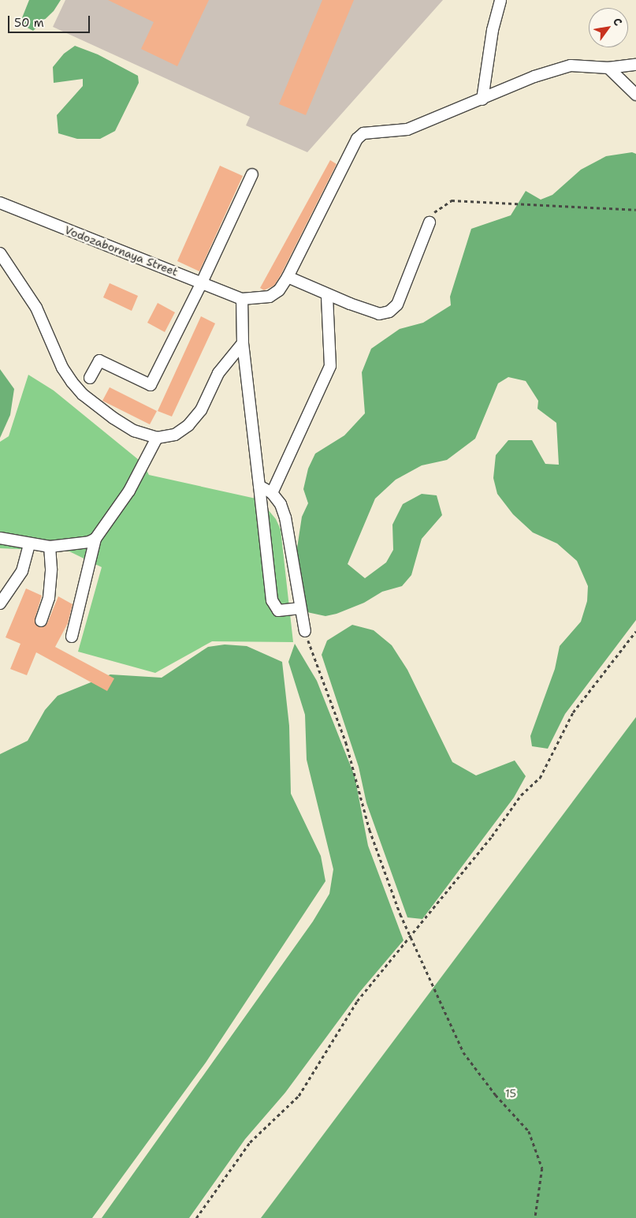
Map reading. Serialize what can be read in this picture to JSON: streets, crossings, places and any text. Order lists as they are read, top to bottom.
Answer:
{
  "streets": {
    "street": ["Vodozabornaya Street"]
  },
  "parks": ["15"],
  "scale_bar": "50 m",
  "north": "top right"
}
